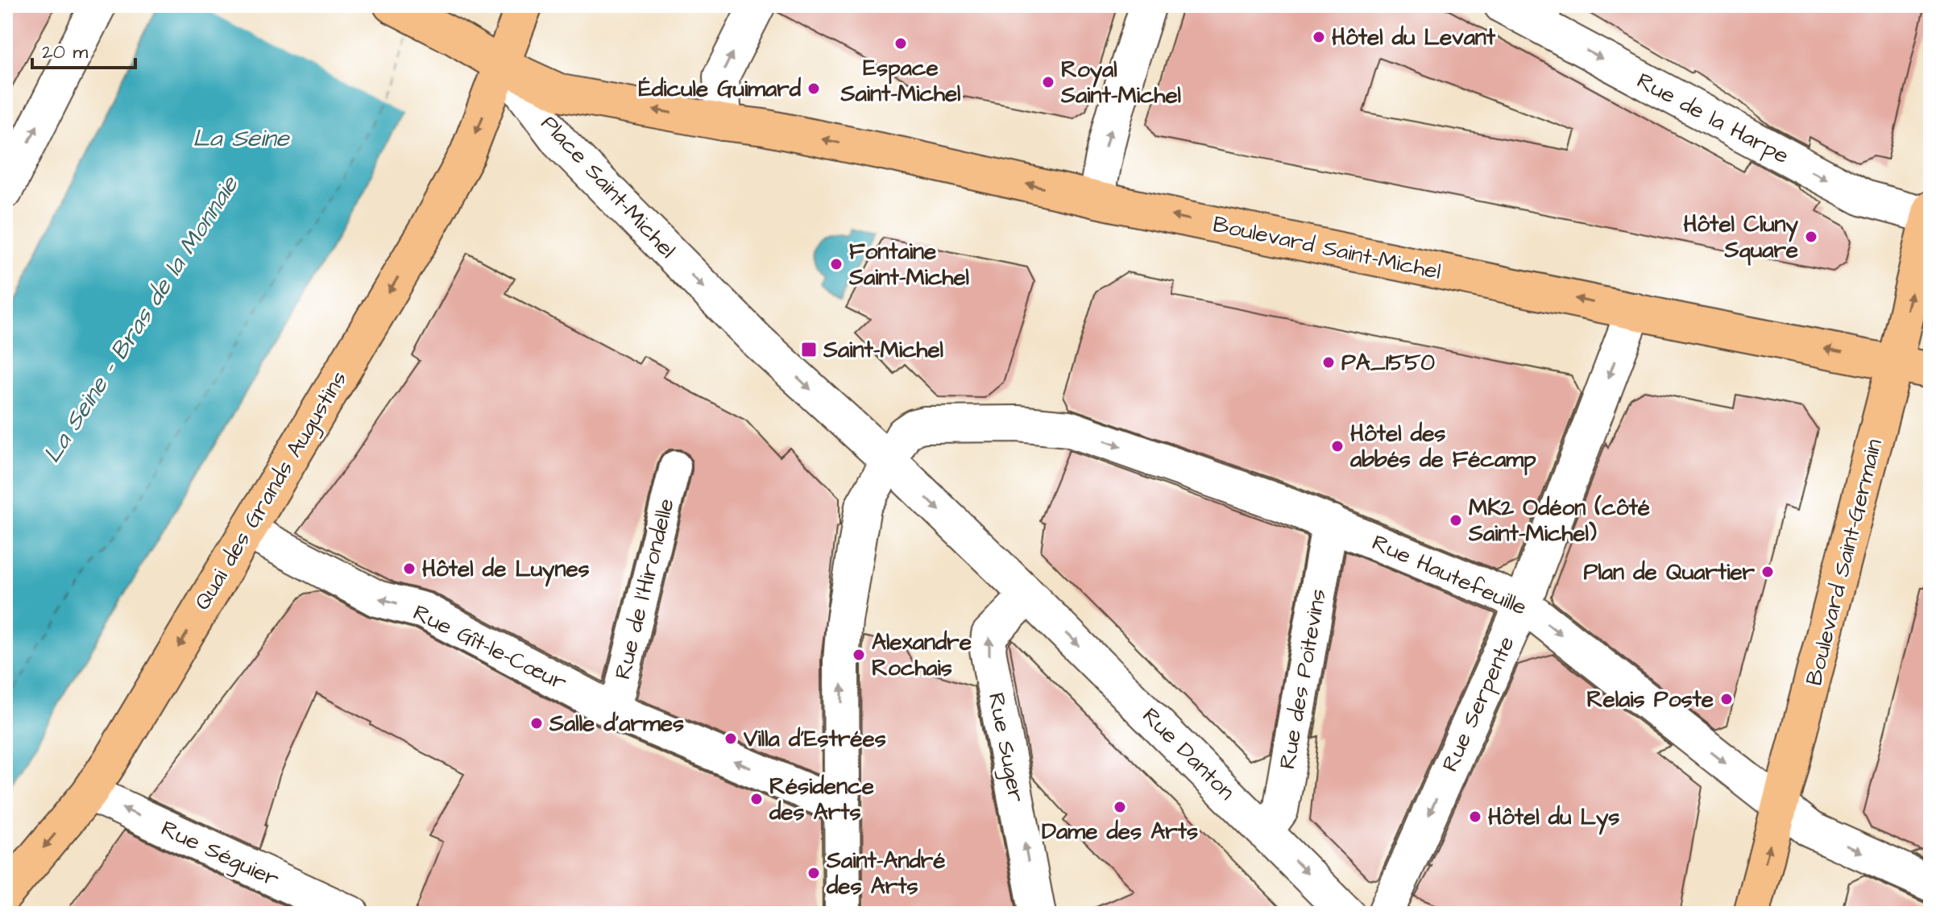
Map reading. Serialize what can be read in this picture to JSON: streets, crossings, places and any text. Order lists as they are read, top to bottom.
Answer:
{
  "streets": {
    "main road": [
      "Place Saint-Michel",
      "Boulevard Saint-Michel",
      "Quai des Grands Augustins",
      "Boulevard Saint-Germain"
    ],
    "street": [
      "Rue de la Harpe",
      "Rue Hautefeuille",
      "Rue de l'Hirondelle",
      "Rue Gît-le-Cœur",
      "Rue des Poitevins",
      "Rue Serpente",
      "Rue Suger",
      "Rue Danton",
      "Rue Séguier"
    ]
  },
  "crossings": [
    ["Rue de la Harpe", "Boulevard Saint-Germain"],
    ["Place Saint-Michel", "Boulevard Saint-Michel"],
    ["Place Saint-Michel", "Quai des Grands Augustins"],
    ["Place Saint-Michel", "Rue Hautefeuille"],
    ["Place Saint-Michel", "Rue Suger"],
    ["Place Saint-Michel", "Rue Danton"],
    ["Boulevard Saint-Michel", "Boulevard Saint-Germain"],
    ["Boulevard Saint-Michel", "Rue Serpente"],
    ["Quai des Grands Augustins", "Rue Gît-le-Cœur"],
    ["Quai des Grands Augustins", "Rue Séguier"],
    ["Boulevard Saint-Germain", "Rue Hautefeuille"],
    ["Rue Hautefeuille", "Rue Gît-le-Cœur"],
    ["Rue Hautefeuille", "Rue des Poitevins"],
    ["Rue Hautefeuille", "Rue Serpente"],
    ["Rue de l'Hirondelle", "Rue Gît-le-Cœur"],
    ["Rue des Poitevins", "Rue Danton"],
    ["Rue Suger", "Rue Danton"]
  ],
  "one_way": [
    "Rue de la Harpe",
    "Boulevard Saint-Michel",
    "Quai des Grands Augustins",
    "Boulevard Saint-Germain",
    "Rue Gît-le-Cœur",
    "Rue Serpente",
    "Rue Suger",
    "Rue Danton",
    "Rue Séguier"
  ],
  "water": ["La Seine", "La Seine - Bras de la Monnaie"],
  "places": {
    "other": [
      "Hôtel du Levant",
      "Espace Saint-Michel",
      "Royal Saint-Michel",
      "Édicule Guimard",
      "Hôtel Cluny Square",
      "Fontaine Saint-Michel",
      "PA_1550",
      "Hôtel des abbés de Fécamp",
      "MK2 Odéon (côté Saint-Michel)",
      "Hôtel de Luynes",
      "Plan de Quartier",
      "Alexandre Rochais",
      "Relais Poste",
      "Salle d'armes",
      "Villa d'Estrées",
      "Résidence des Arts",
      "Dame des Arts",
      "Hôtel du Lys",
      "Saint-André des Arts"
    ],
    "transit": ["Saint-Michel"]
  },
  "scale_bar": "20 m"
}
